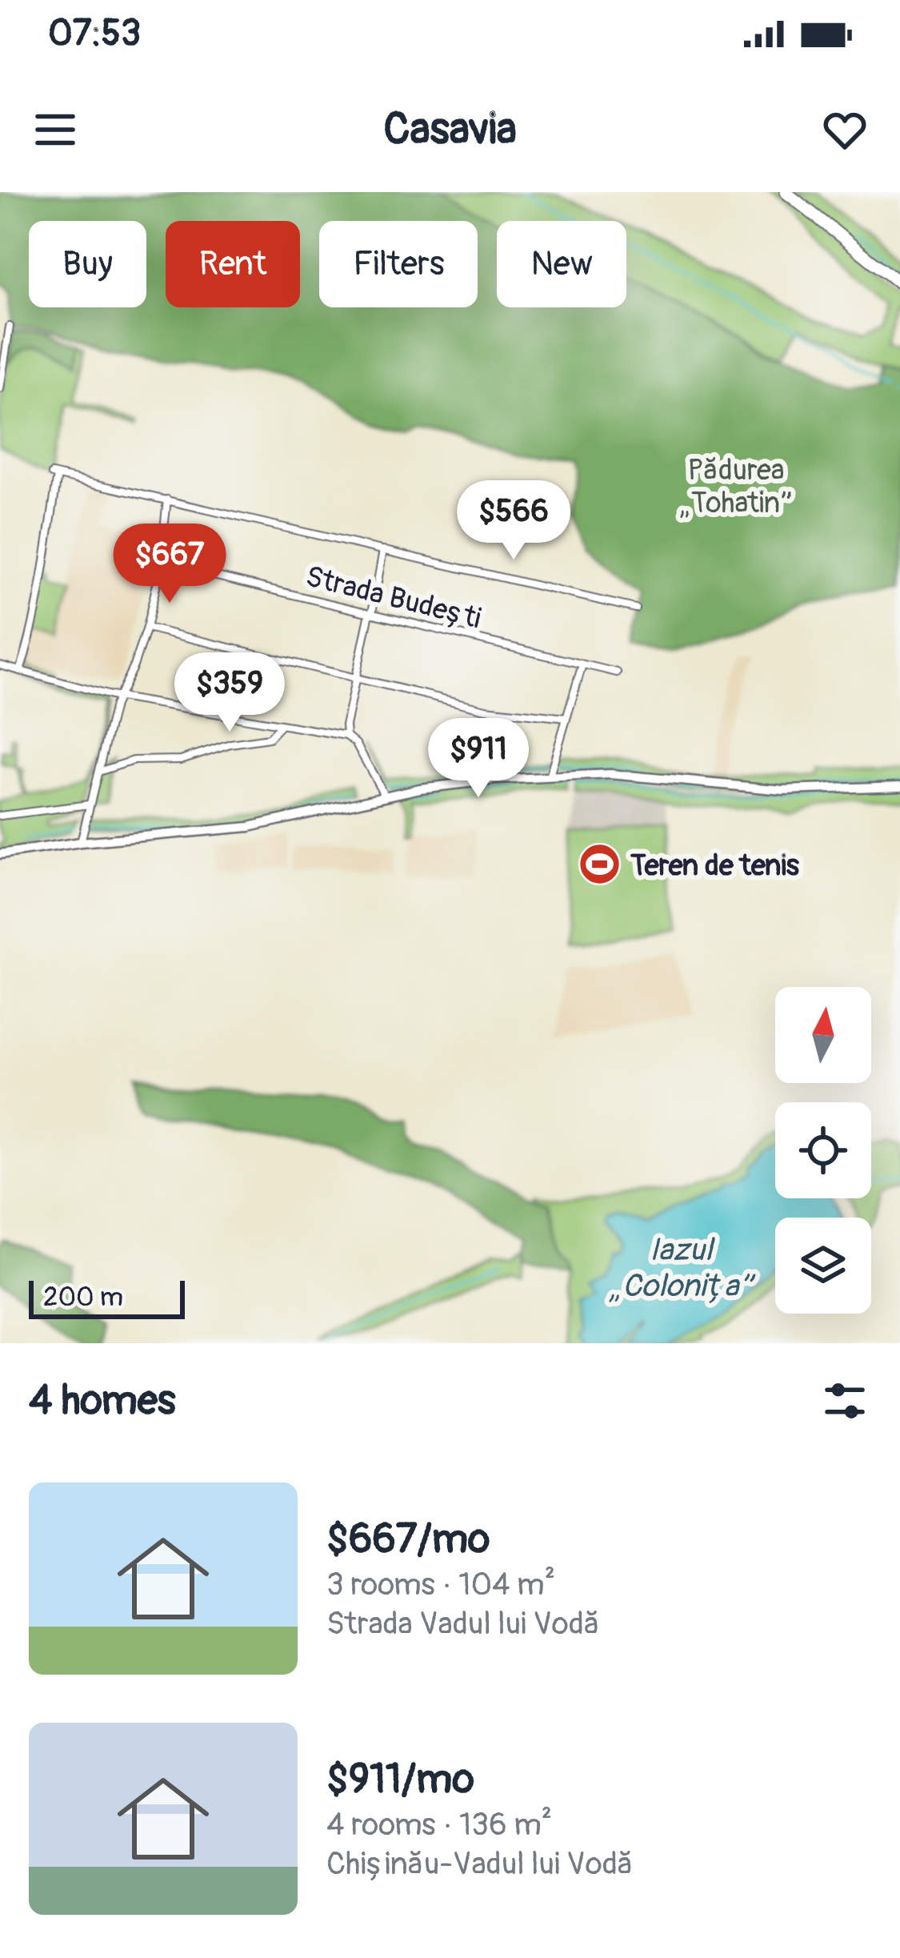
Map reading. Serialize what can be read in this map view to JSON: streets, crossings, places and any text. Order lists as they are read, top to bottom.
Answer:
{
  "streets": {
    "street": ["Strada Budești"]
  },
  "water": ["Iazul „Colonița”"],
  "parks": ["Pădurea „Tohatin”"],
  "places": {
    "sports": ["Teren de tenis"]
  },
  "scale_bar": "200 m",
  "north": "top",
  "page": {
    "status": "07:53",
    "header": "Casavia",
    "chip": [
      "Buy",
      "Rent",
      "Filters",
      "New"
    ],
    "price": [
      "$566",
      "$667",
      "$359",
      "$911"
    ],
    "scale": "200 m",
    "heading": "4 homes",
    "list": [
      {
        "name": "$667/mo",
        "note": "3 rooms · 104 m² · Strada Vadul lui Vodă"
      },
      {
        "name": "$911/mo",
        "note": "4 rooms · 136 m² · Chișinău-Vadul lui Vodă"
      }
    ]
  }
}
